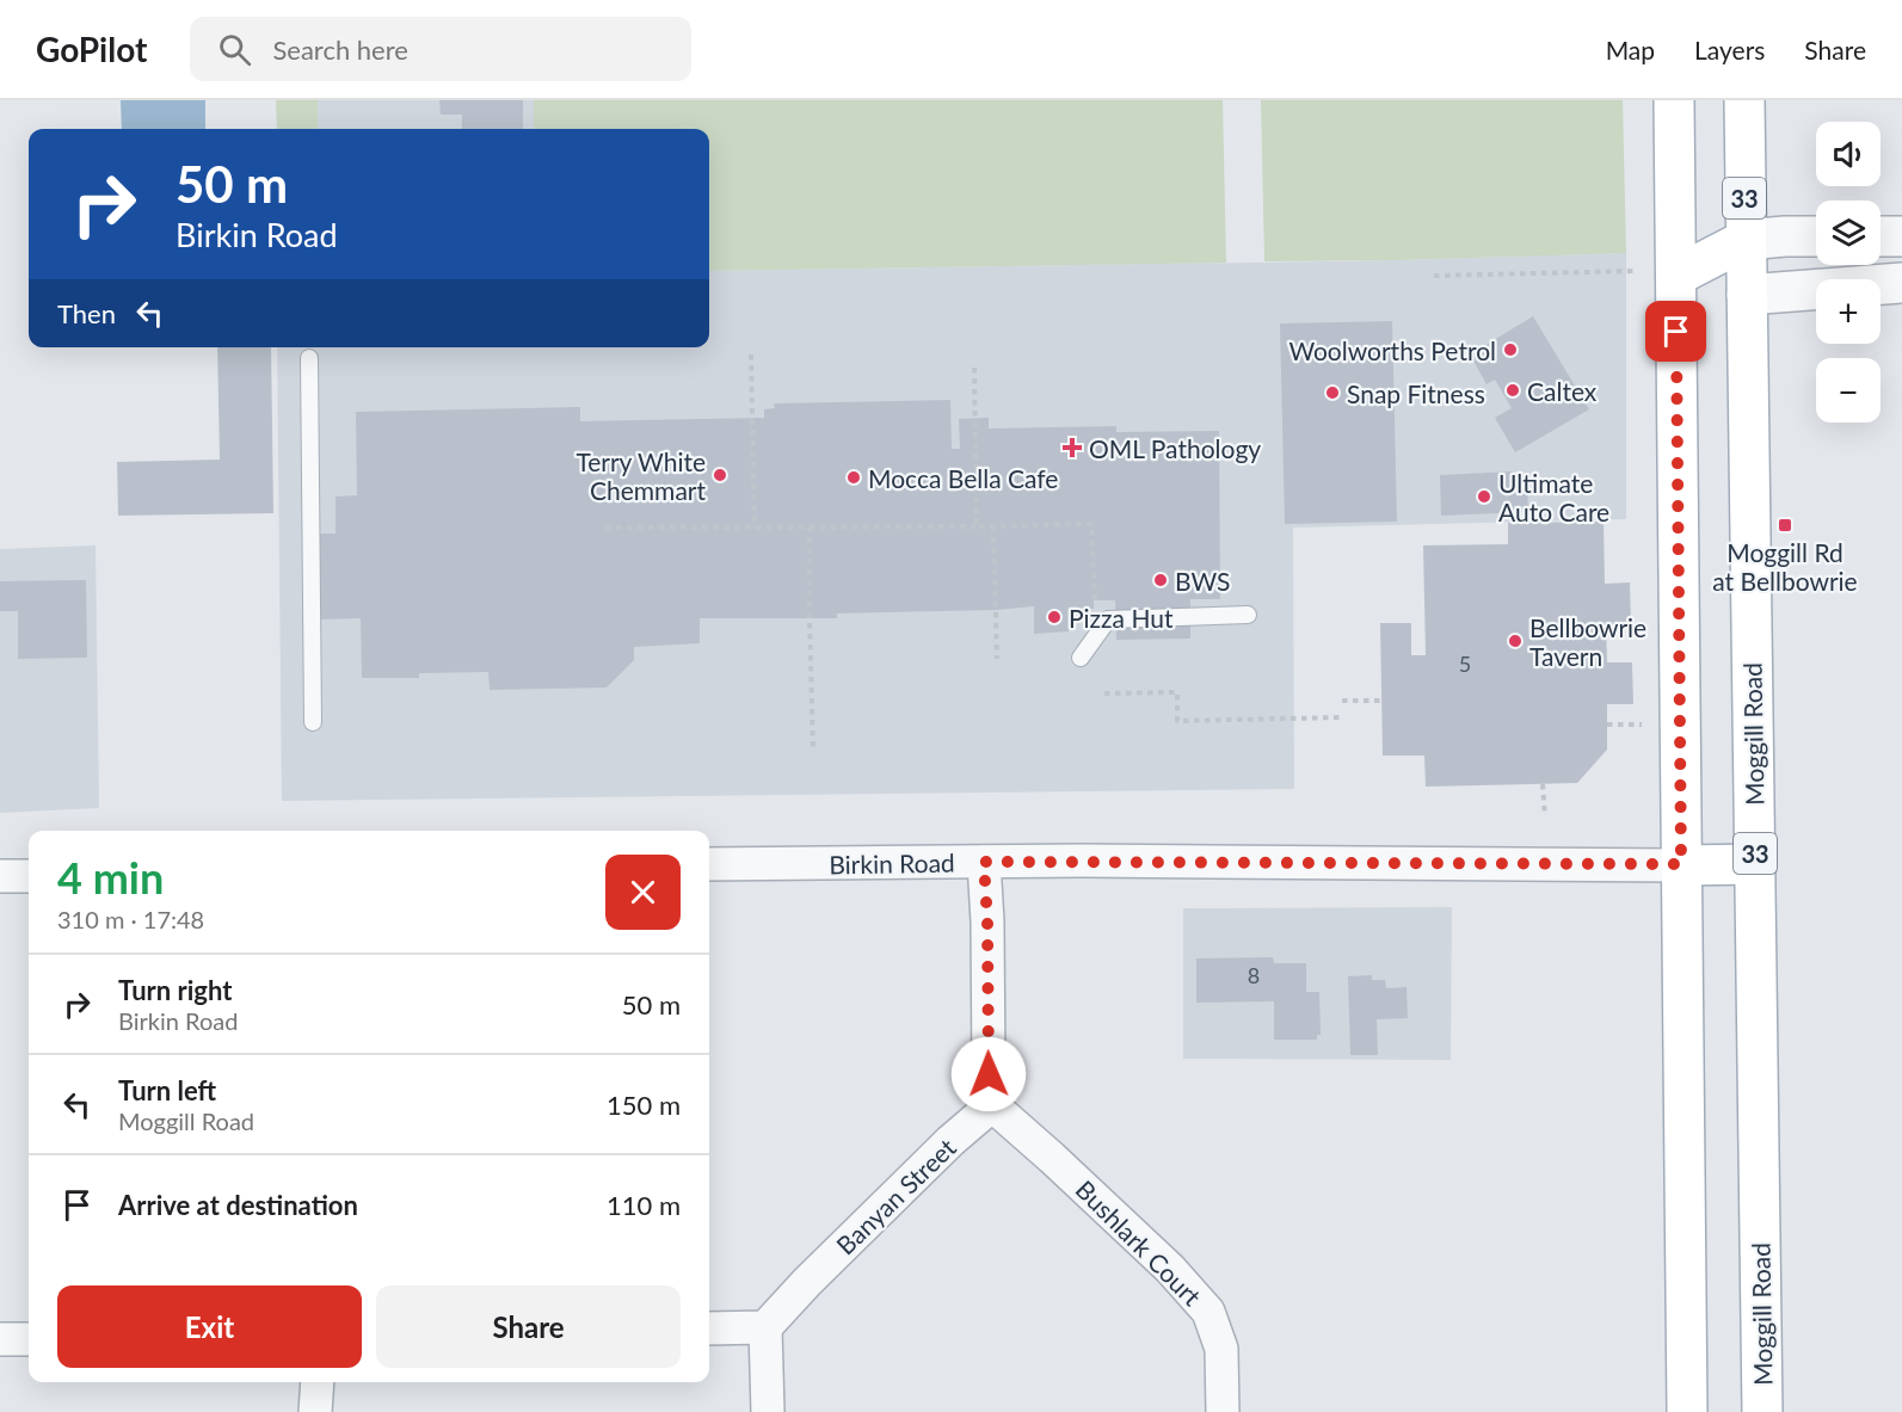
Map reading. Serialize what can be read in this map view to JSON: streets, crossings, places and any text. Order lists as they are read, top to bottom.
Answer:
{
  "streets": {
    "main road": ["33", "Moggill Road"],
    "street": ["Birkin Road", "Banyan Street", "Bushlark Court"]
  },
  "crossings": [
    ["Banyan Street", "Bushlark Court"]
  ],
  "places": {
    "other": [
      "Woolworths Petrol",
      "Caltex",
      "Snap Fitness",
      "Terry White Chemmart",
      "Mocca Bella Cafe",
      "Ultimate Auto Care",
      "BWS",
      "Pizza Hut",
      "Bellbowrie Tavern"
    ],
    "health": ["OML Pathology"],
    "transit": ["Moggill Rd at Bellbowrie"]
  },
  "house_numbers": ["5", "8"],
  "page": {
    "header": "GoPilot",
    "search": "Search here",
    "nav": ["Map", "Layers", "Share"],
    "map_buttons": ["+", "−"],
    "turn": ["50 m", "Birkin Road"],
    "then": "Then",
    "heading": ["4 min", "310 m · 17:48"],
    "list": [
      {
        "name": "Turn right",
        "note": "Birkin Road",
        "value": "50 m"
      },
      {
        "name": "Turn left",
        "note": "Moggill Road",
        "value": "150 m"
      },
      {
        "name": "Arrive at destination",
        "value": "110 m"
      }
    ],
    "buttons": ["Exit", "Share"]
  }
}
